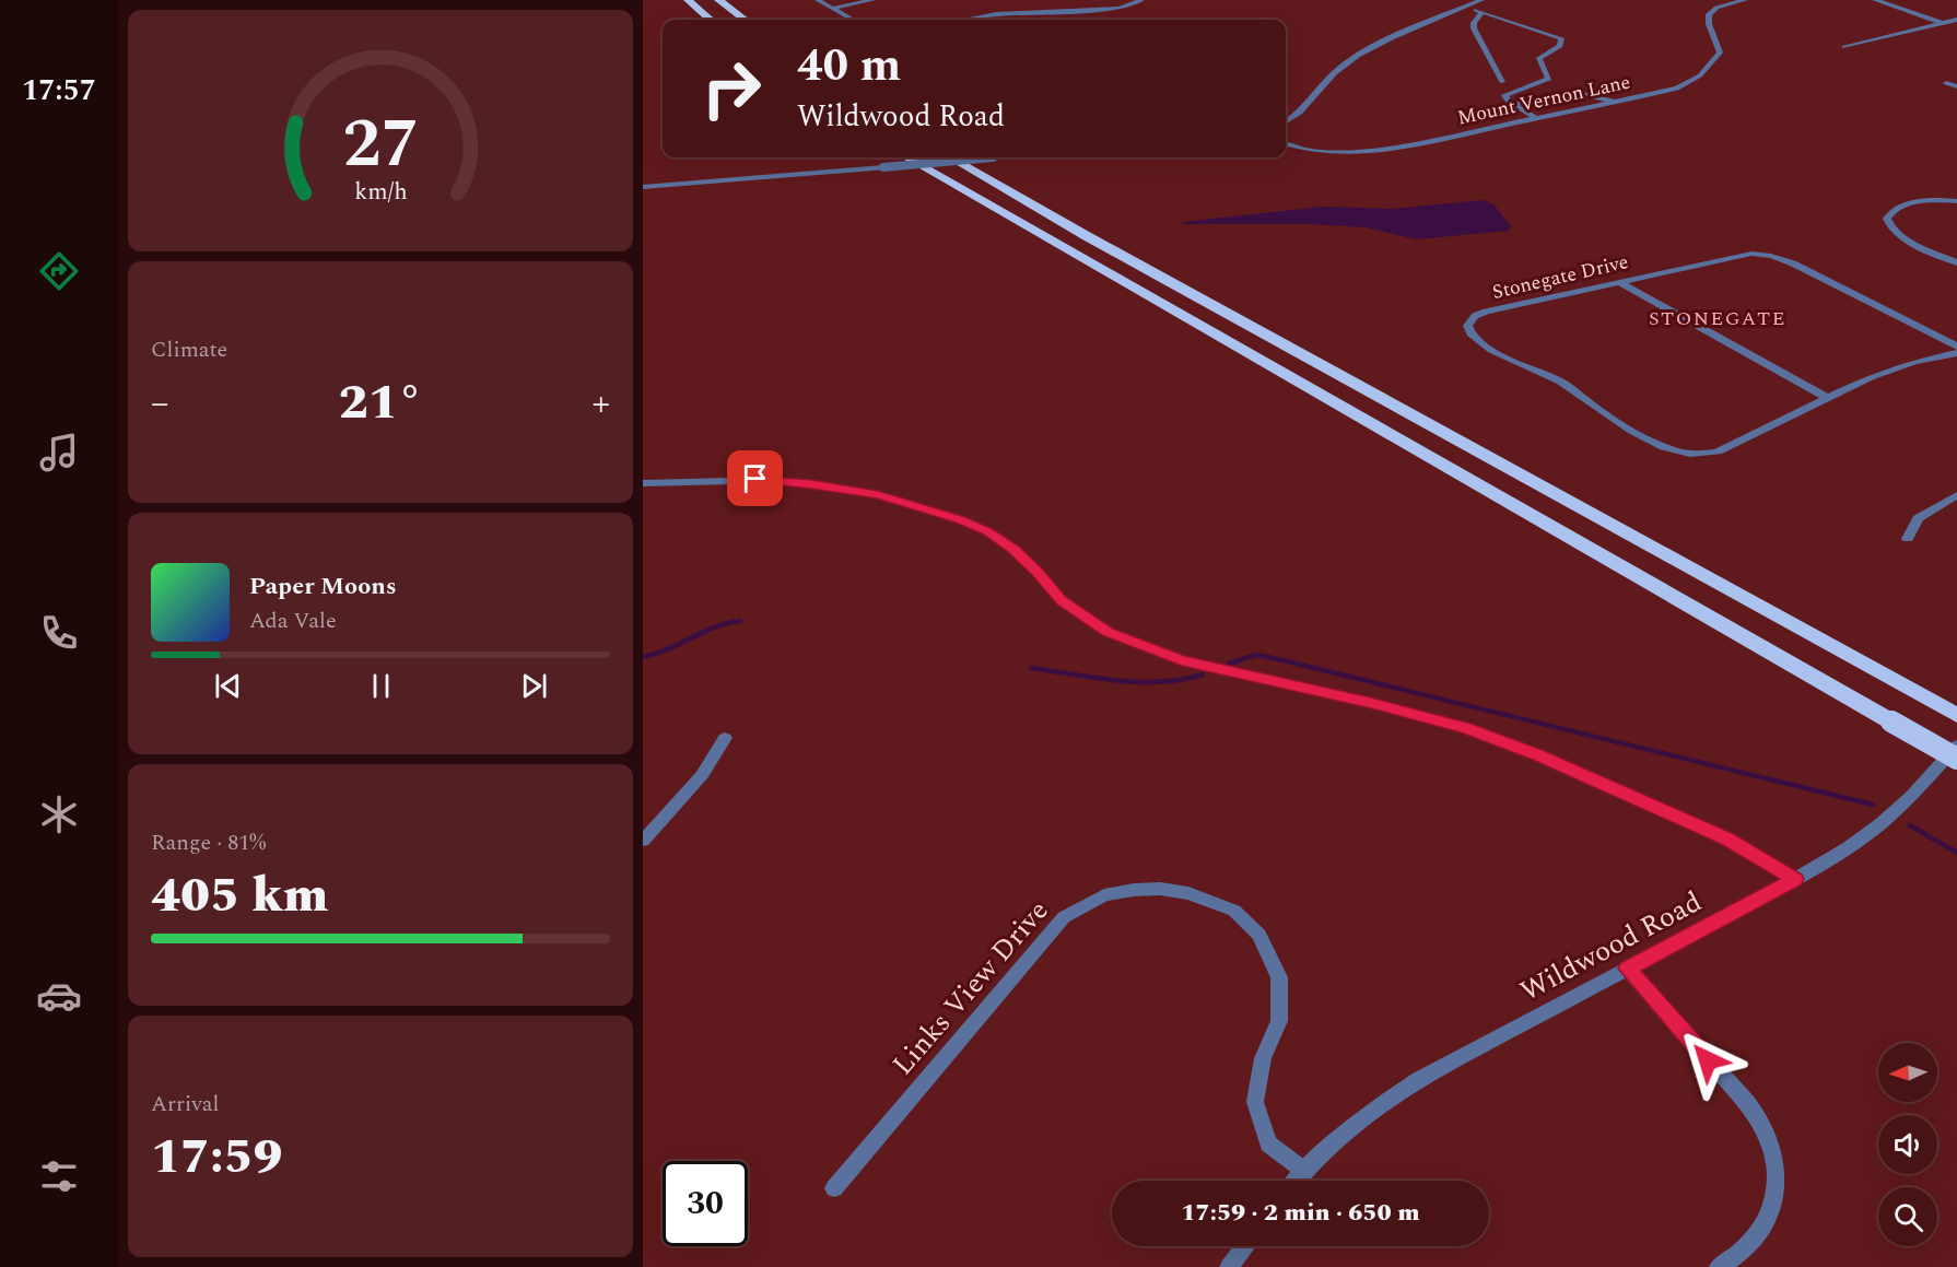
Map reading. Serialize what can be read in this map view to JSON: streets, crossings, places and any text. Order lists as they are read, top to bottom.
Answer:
{
  "streets": {
    "street": [
      "Mount Vernon Lane",
      "Stonegate Drive",
      "Wildwood Road",
      "Links View Drive"
    ]
  },
  "crossings": [
    ["Wildwood Road", "Links View Drive"]
  ],
  "districts": ["STONEGATE"],
  "north": "left",
  "page": {
    "tabs": "17:57",
    "turn": ["40 m", "Wildwood Road"],
    "tile": [
      "Climate",
      ["Range · 81%", "405 km"],
      ["Arrival", "17:59"]
    ],
    "heat": ["−", "21°", "+"],
    "song": ["Paper Moons", "Ada Vale"],
    "limit": "30",
    "trip": "17:59 · 2 min · 650 m",
    "gauge": ["27", "km/h"]
  }
}
